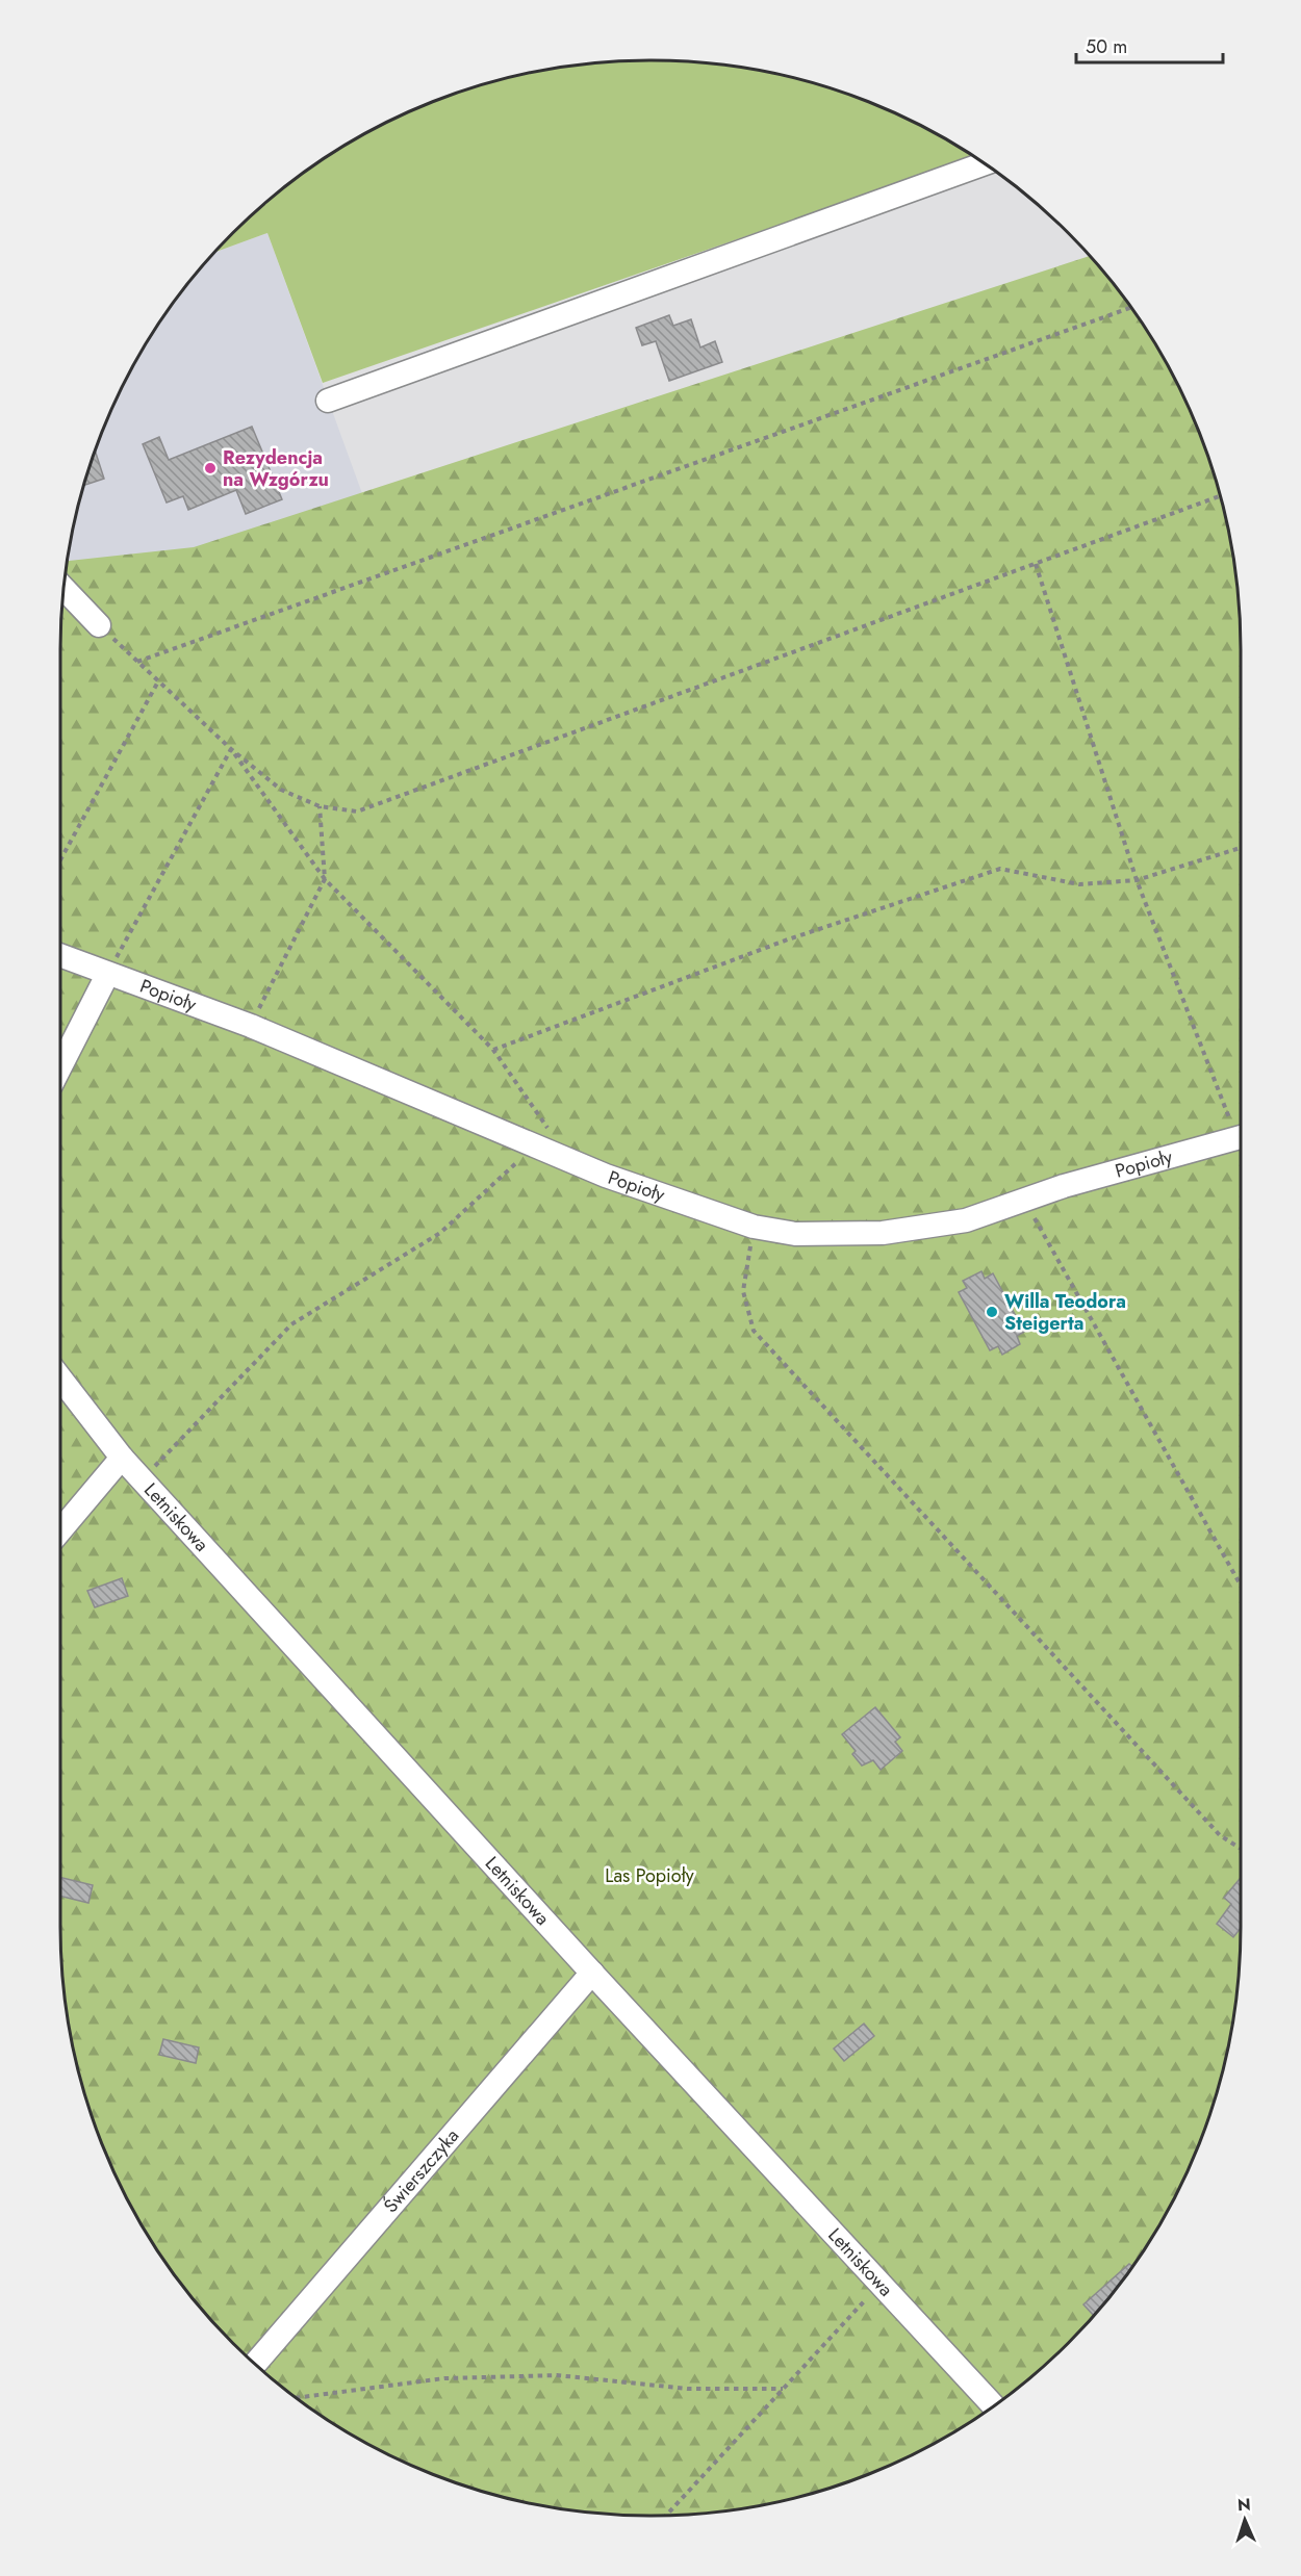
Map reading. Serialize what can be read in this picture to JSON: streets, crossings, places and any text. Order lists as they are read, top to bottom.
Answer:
{
  "streets": {
    "street": ["Popioły", "Letniskowa", "Świerszczyka"]
  },
  "crossings": [
    ["Letniskowa", "Świerszczyka"]
  ],
  "parks": ["Las Popioły"],
  "places": ["Rezydencja na Wzgórzu", "Willa Teodora Steigerta"],
  "scale_bar": "50 m",
  "north": "top"
}
